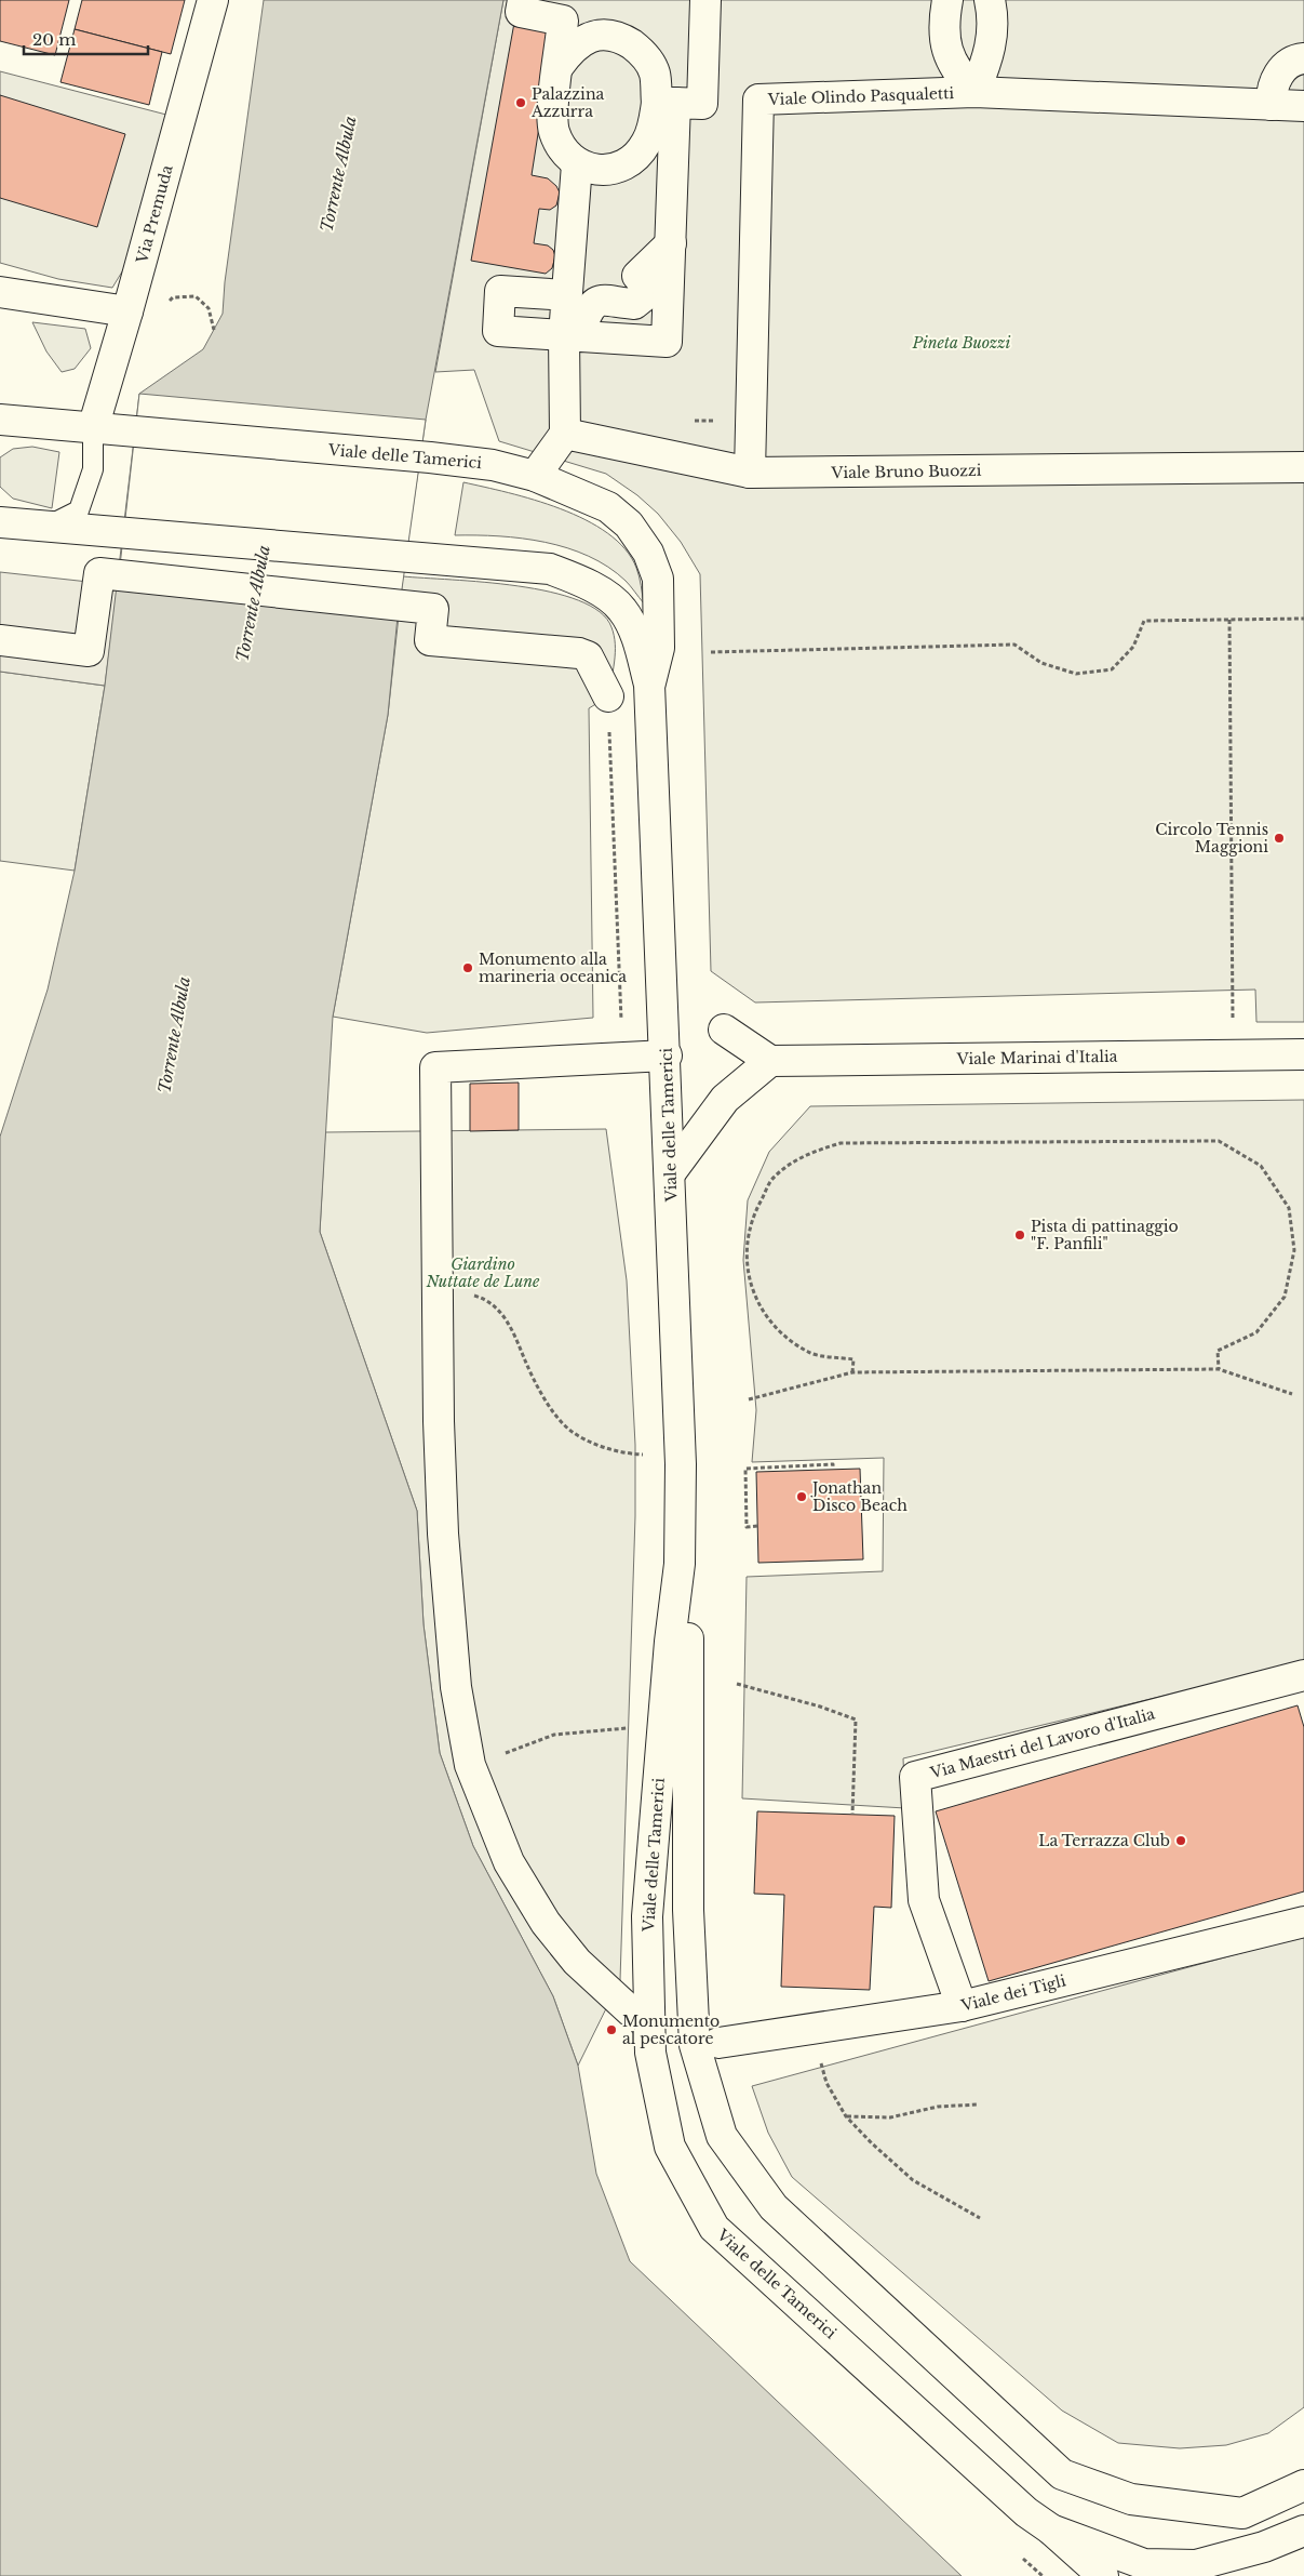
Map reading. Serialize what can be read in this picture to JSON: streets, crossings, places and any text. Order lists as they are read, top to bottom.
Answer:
{
  "streets": {
    "street": [
      "Viale Olindo Pasqualetti",
      "Via Premuda",
      "Viale delle Tamerici",
      "Viale Bruno Buozzi",
      "Viale Marinai d'Italia",
      "Via Maestri del Lavoro d'Italia",
      "Viale dei Tigli"
    ]
  },
  "crossings": [
    ["Viale Olindo Pasqualetti", "Viale Bruno Buozzi"],
    ["Via Premuda", "Viale delle Tamerici"],
    ["Via Maestri del Lavoro d'Italia", "Viale dei Tigli"]
  ],
  "water": ["Torrente Albula"],
  "parks": ["Pineta Buozzi", "Giardino Nuttate de Lune"],
  "places": [
    "Palazzina Azzurra",
    "Circolo Tennis Maggioni",
    "Monumento alla marineria oceanica",
    "Pista di pattinaggio \"F. Panfili\"",
    "Jonathan Disco Beach",
    "La Terrazza Club",
    "Monumento al pescatore"
  ],
  "scale_bar": "20 m"
}
